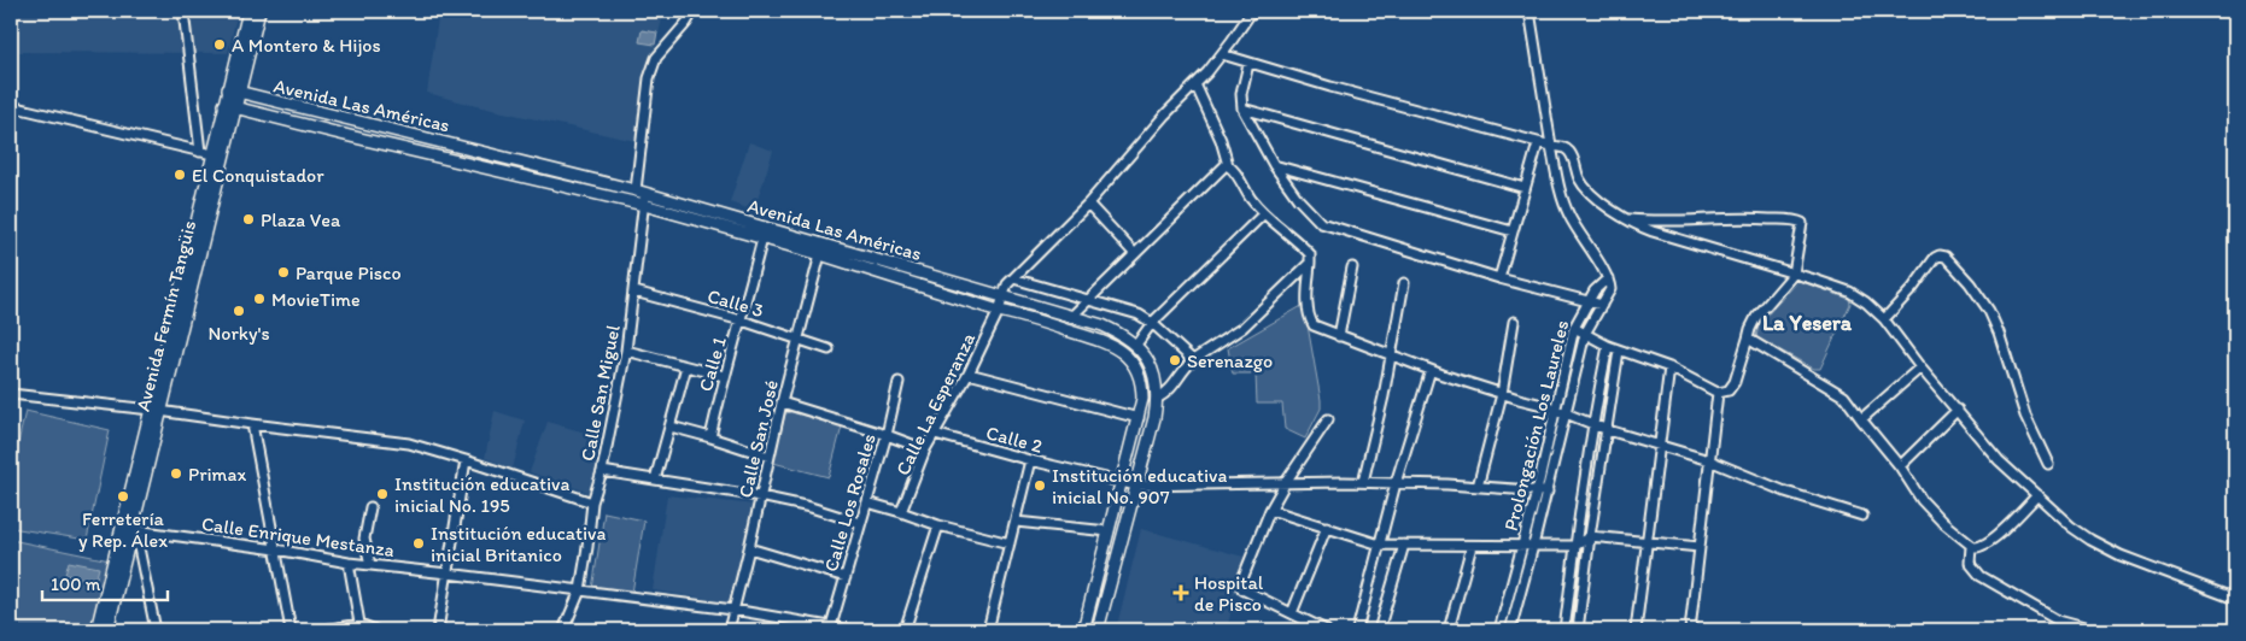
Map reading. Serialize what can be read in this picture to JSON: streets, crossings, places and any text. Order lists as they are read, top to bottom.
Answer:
{
  "streets": {
    "main road": ["Avenida Las Américas", "Avenida Fermín Tangüis"],
    "street": [
      "Calle 3",
      "Calle 1",
      "Calle San Miguel",
      "Calle La Esperanza",
      "Prolongación Los Laureles",
      "Calle San José",
      "Calle 2",
      "Calle Los Rosales",
      "Calle Enrique Mestanza"
    ]
  },
  "crossings": [
    ["Avenida Las Américas", "Avenida Fermín Tangüis"],
    ["Avenida Las Américas", "Calle 1"],
    ["Avenida Las Américas", "Calle San Miguel"],
    ["Avenida Las Américas", "Calle La Esperanza"],
    ["Avenida Las Américas", "Calle San José"],
    ["Avenida Las Américas", "Calle 2"],
    ["Calle 3", "Calle 1"],
    ["Calle 3", "Calle San Miguel"],
    ["Calle 3", "Calle San José"],
    ["Avenida Fermín Tangüis", "Calle Enrique Mestanza"],
    ["Calle San Miguel", "Calle Enrique Mestanza"],
    ["Calle La Esperanza", "Calle 2"],
    ["Prolongación Los Laureles", "Calle 2"],
    ["Calle San José", "Calle Enrique Mestanza"],
    ["Calle Los Rosales", "Calle Enrique Mestanza"]
  ],
  "districts": ["La Yesera"],
  "places": {
    "other": [
      "A Montero & Hijos",
      "El Conquistador",
      "Plaza Vea",
      "Parque Pisco",
      "MovieTime",
      "Norky's",
      "Serenazgo",
      "Primax",
      "Institución educativa inicial No. 907",
      "Institución educativa inicial No. 195",
      "Ferretería y Rep. Álex",
      "Institución educativa inicial Britanico"
    ],
    "health": ["Hospital de Pisco"]
  },
  "scale_bar": "100 m"
}
